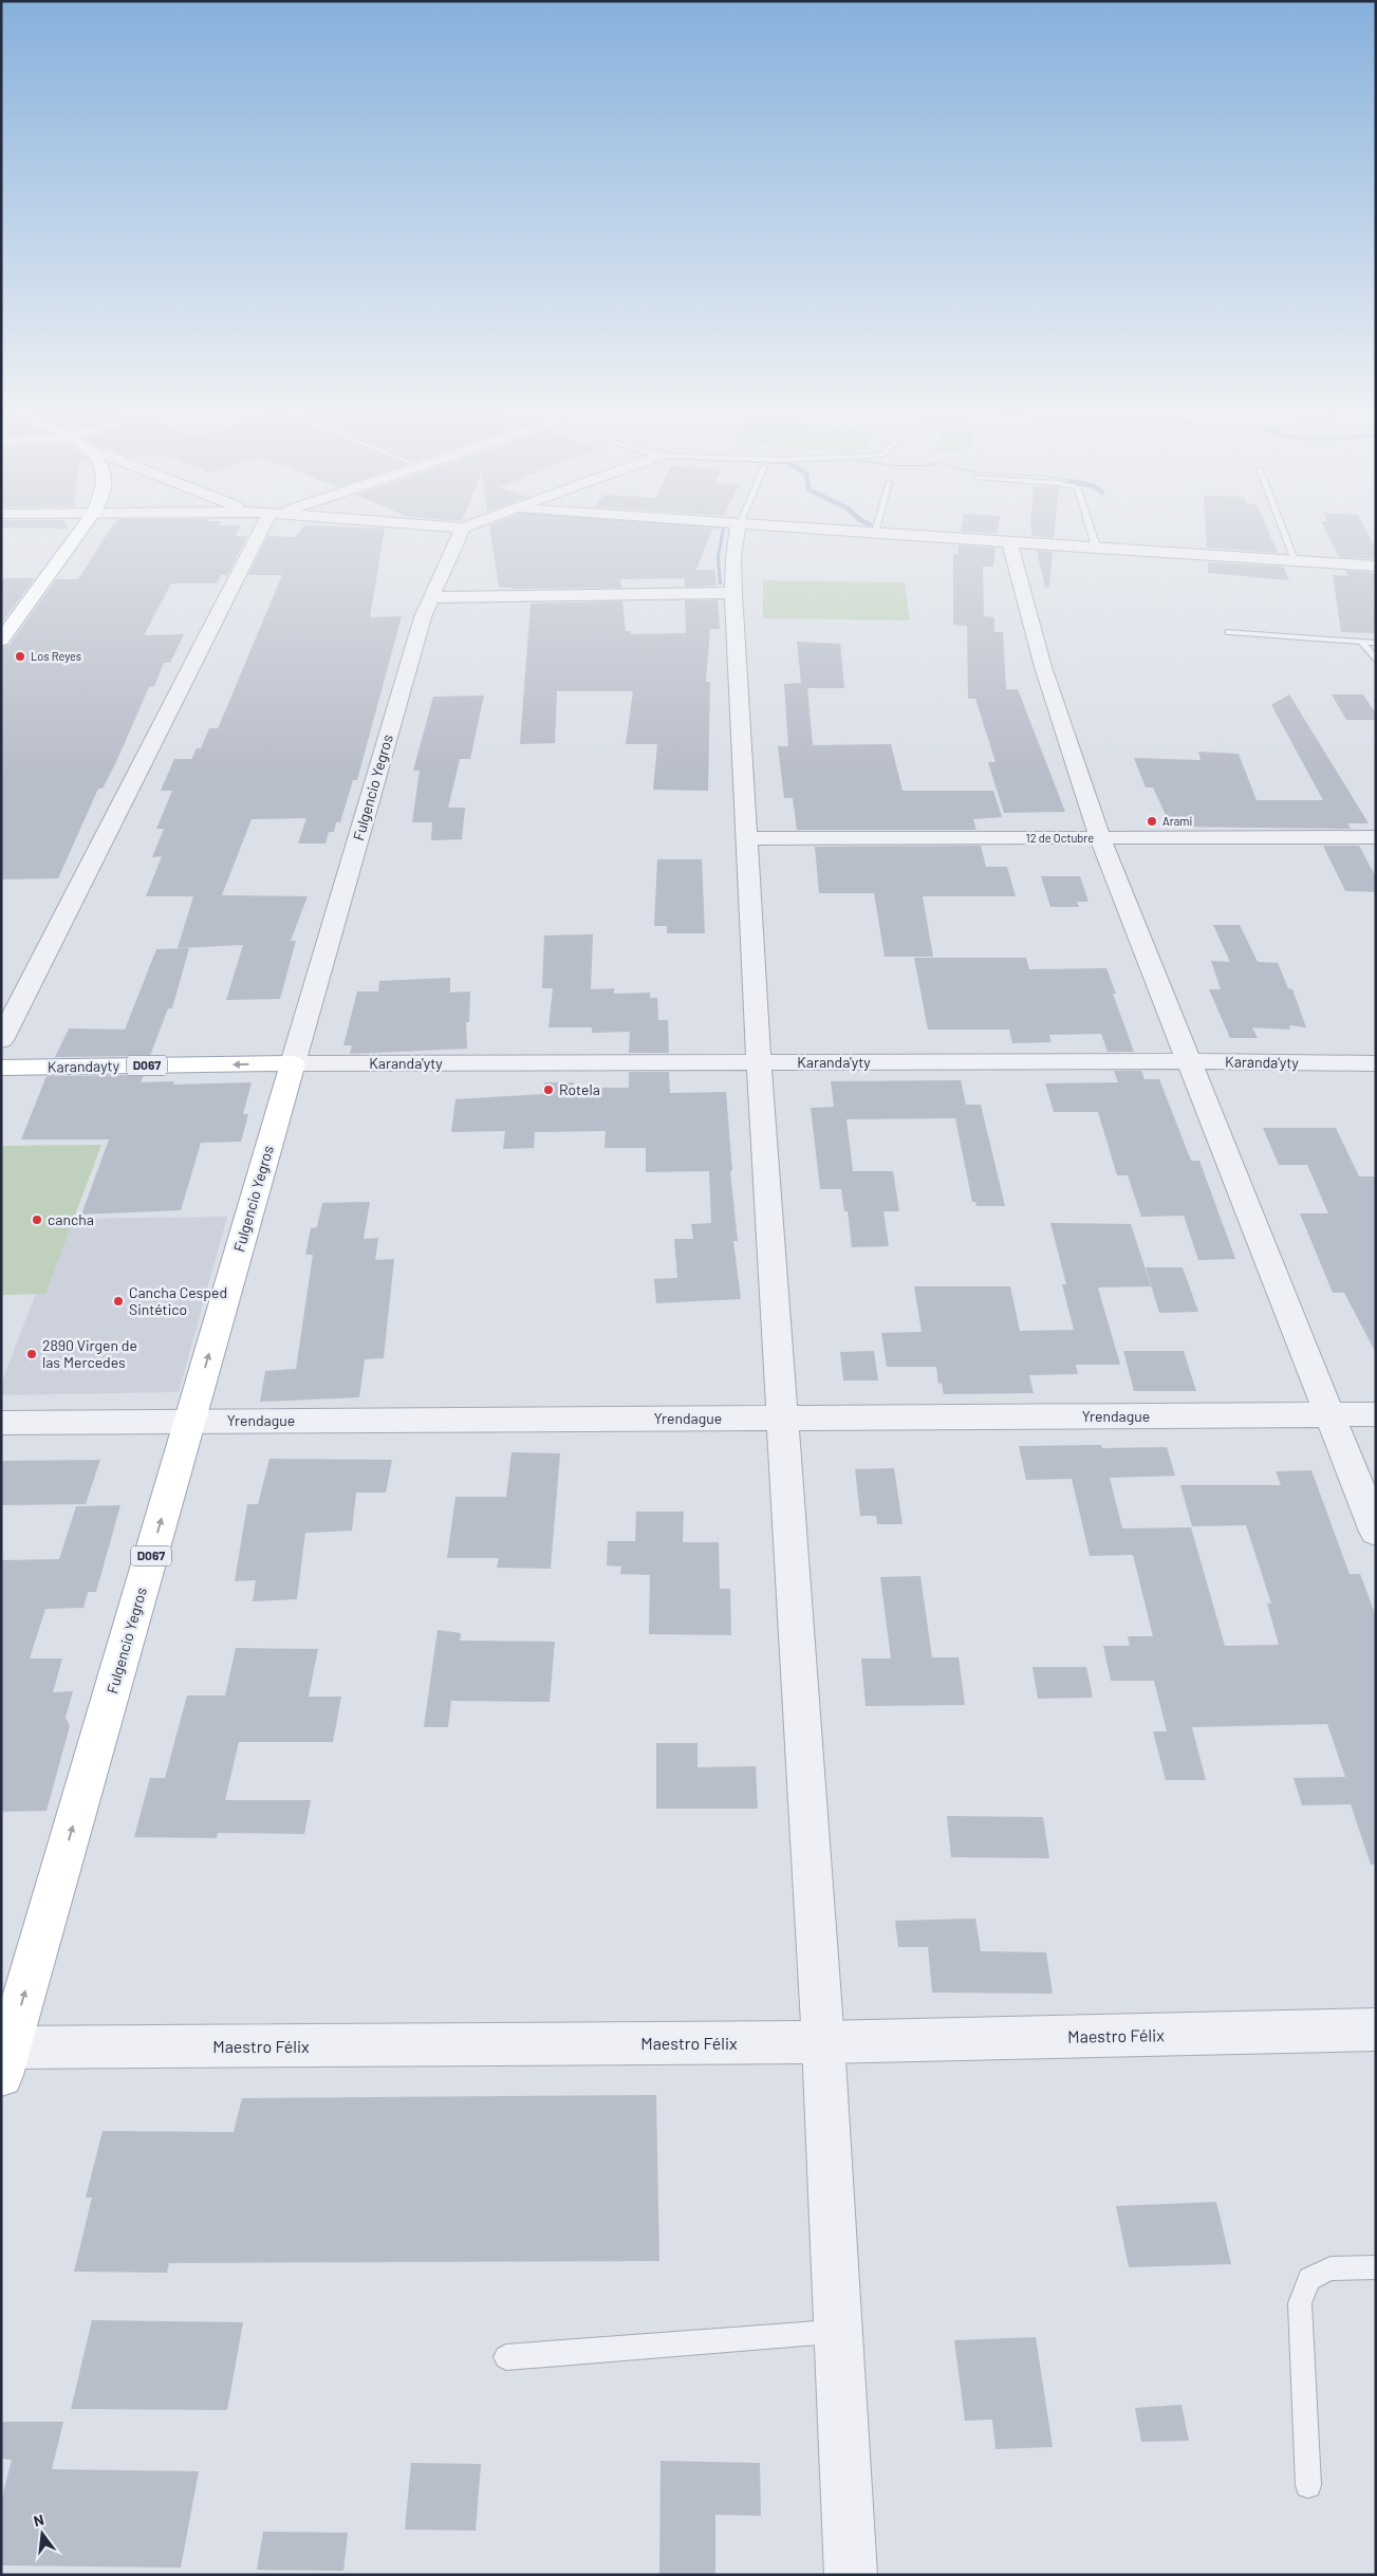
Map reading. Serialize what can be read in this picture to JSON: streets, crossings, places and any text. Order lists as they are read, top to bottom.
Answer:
{
  "streets": {
    "main road": ["Fulgencio Yegros", "D067", "Karandayty"],
    "street": [
      "12 de Octubre",
      "Karanda'yty",
      "Yrendague",
      "Maestro Félix"
    ]
  },
  "crossings": [
    ["Fulgencio Yegros", "Karanda'yty"],
    ["Fulgencio Yegros", "Karandayty"],
    ["Fulgencio Yegros", "Yrendague"],
    ["Fulgencio Yegros", "Maestro Félix"],
    ["Karanda'yty", "Karandayty"]
  ],
  "one_way": ["Fulgencio Yegros", "Karandayty"],
  "places": [
    "Los Reyes",
    "Arami",
    "Rotela",
    "cancha",
    "Cancha Cesped Sintético",
    "2890 Virgen de las Mercedes"
  ],
  "north": "top"
}
